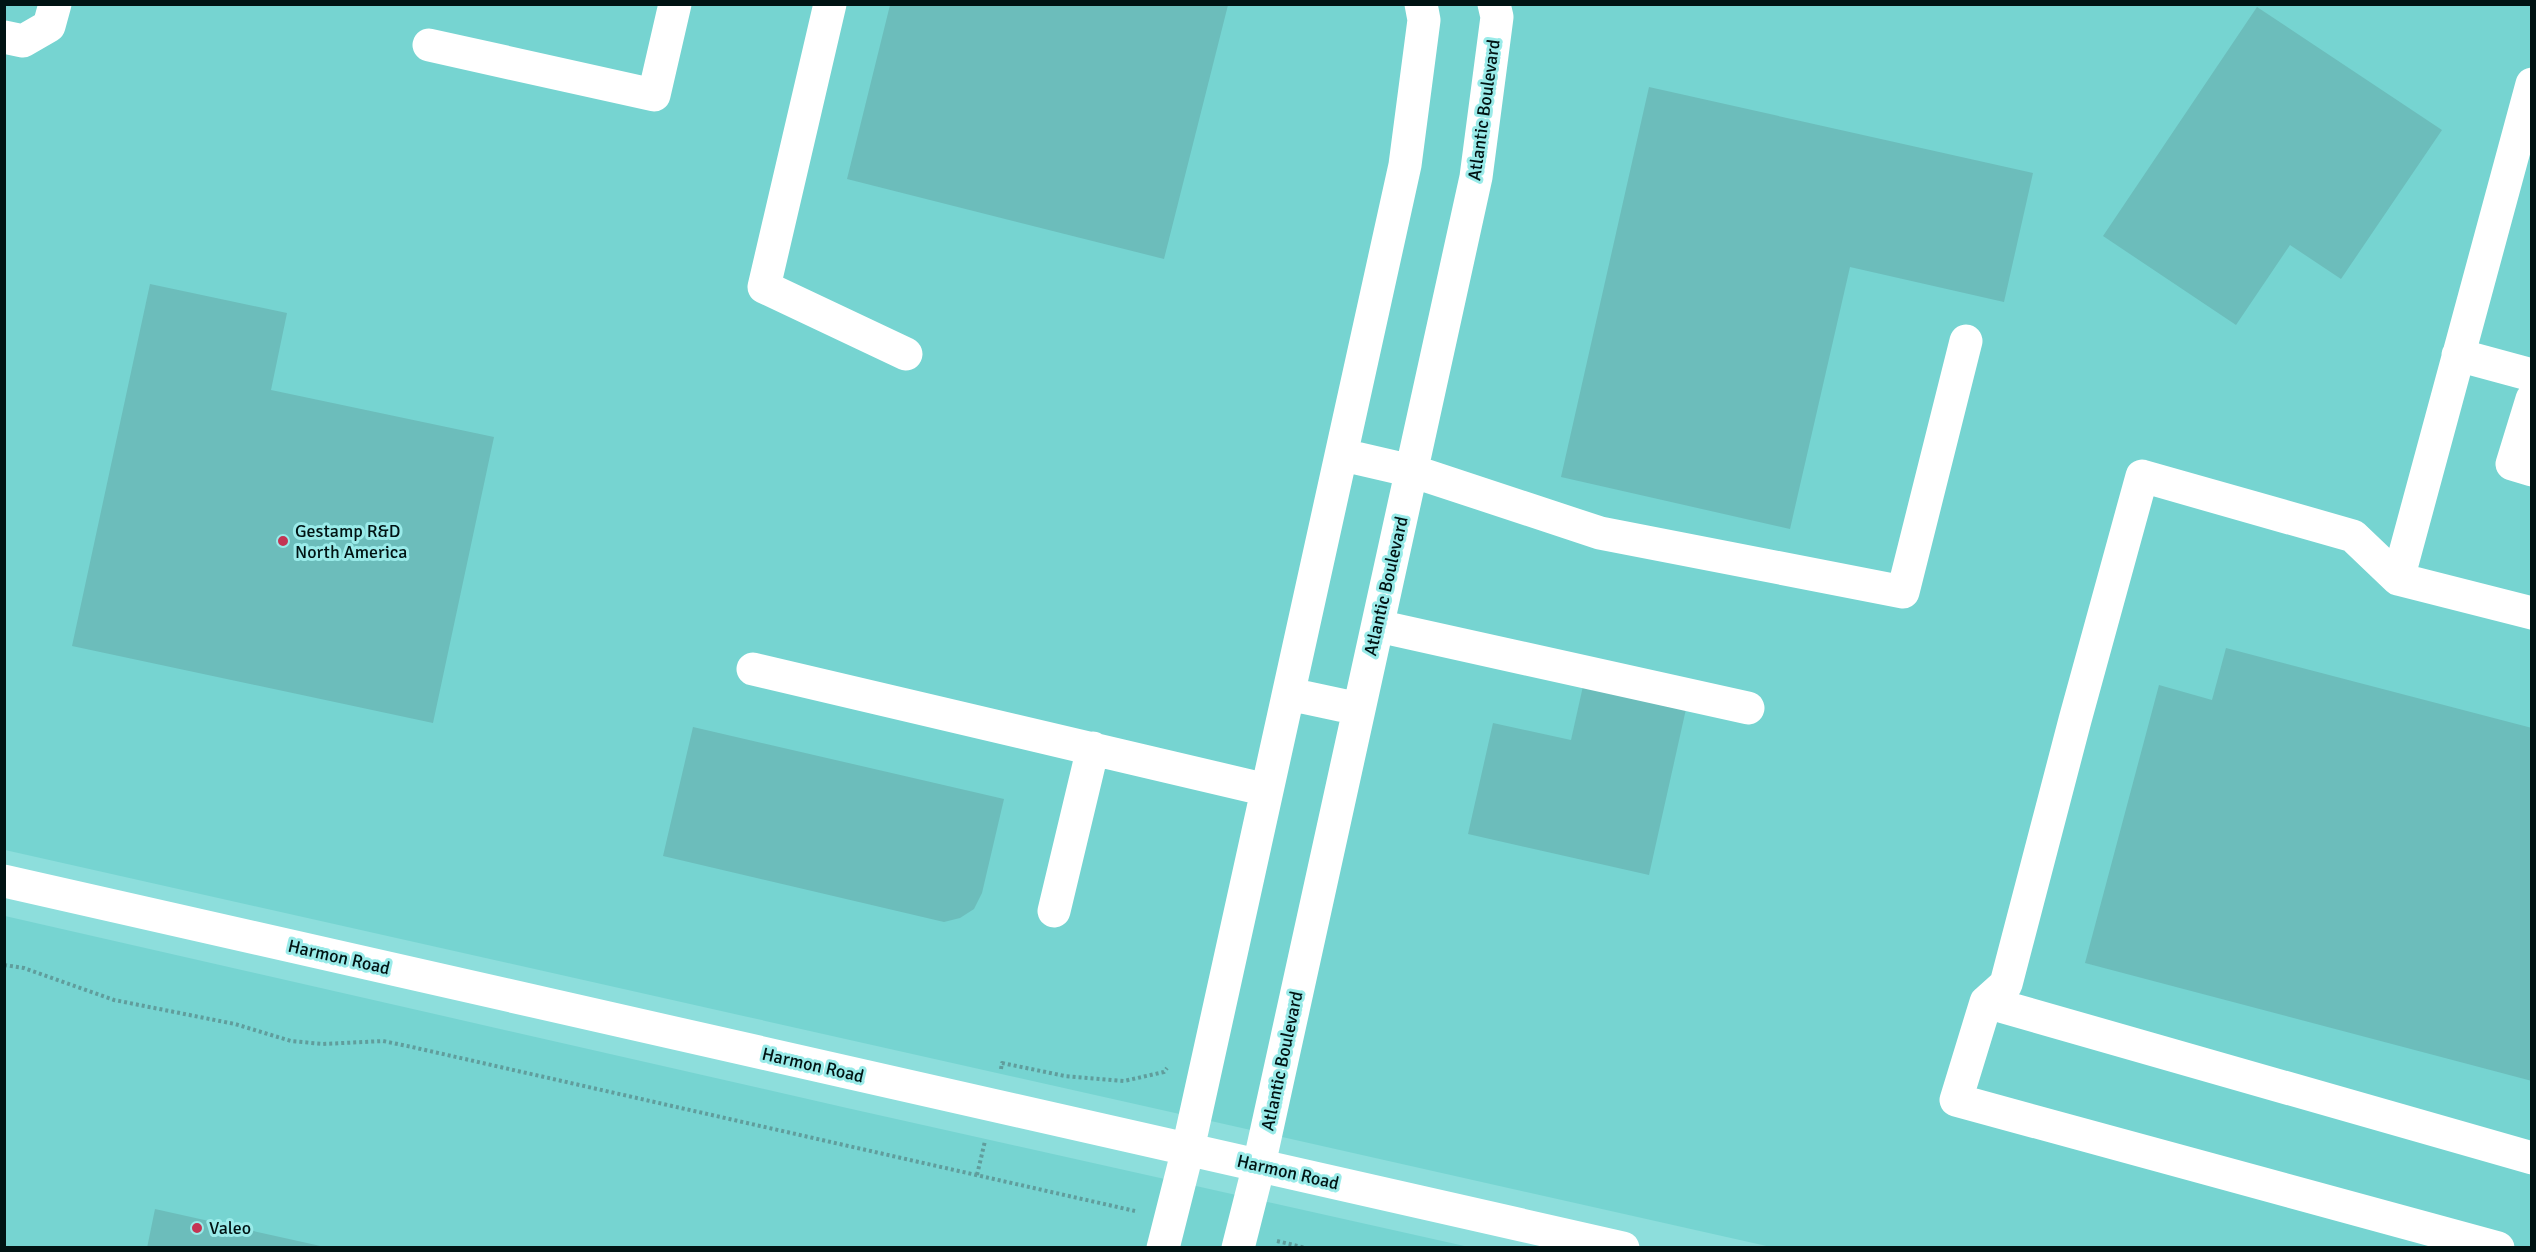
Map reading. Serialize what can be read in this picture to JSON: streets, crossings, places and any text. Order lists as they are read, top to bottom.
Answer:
{
  "streets": {
    "street": ["Atlantic Boulevard", "Harmon Road"]
  },
  "crossings": [
    ["Atlantic Boulevard", "Harmon Road"]
  ],
  "places": ["Gestamp R&D North America", "Valeo"]
}
